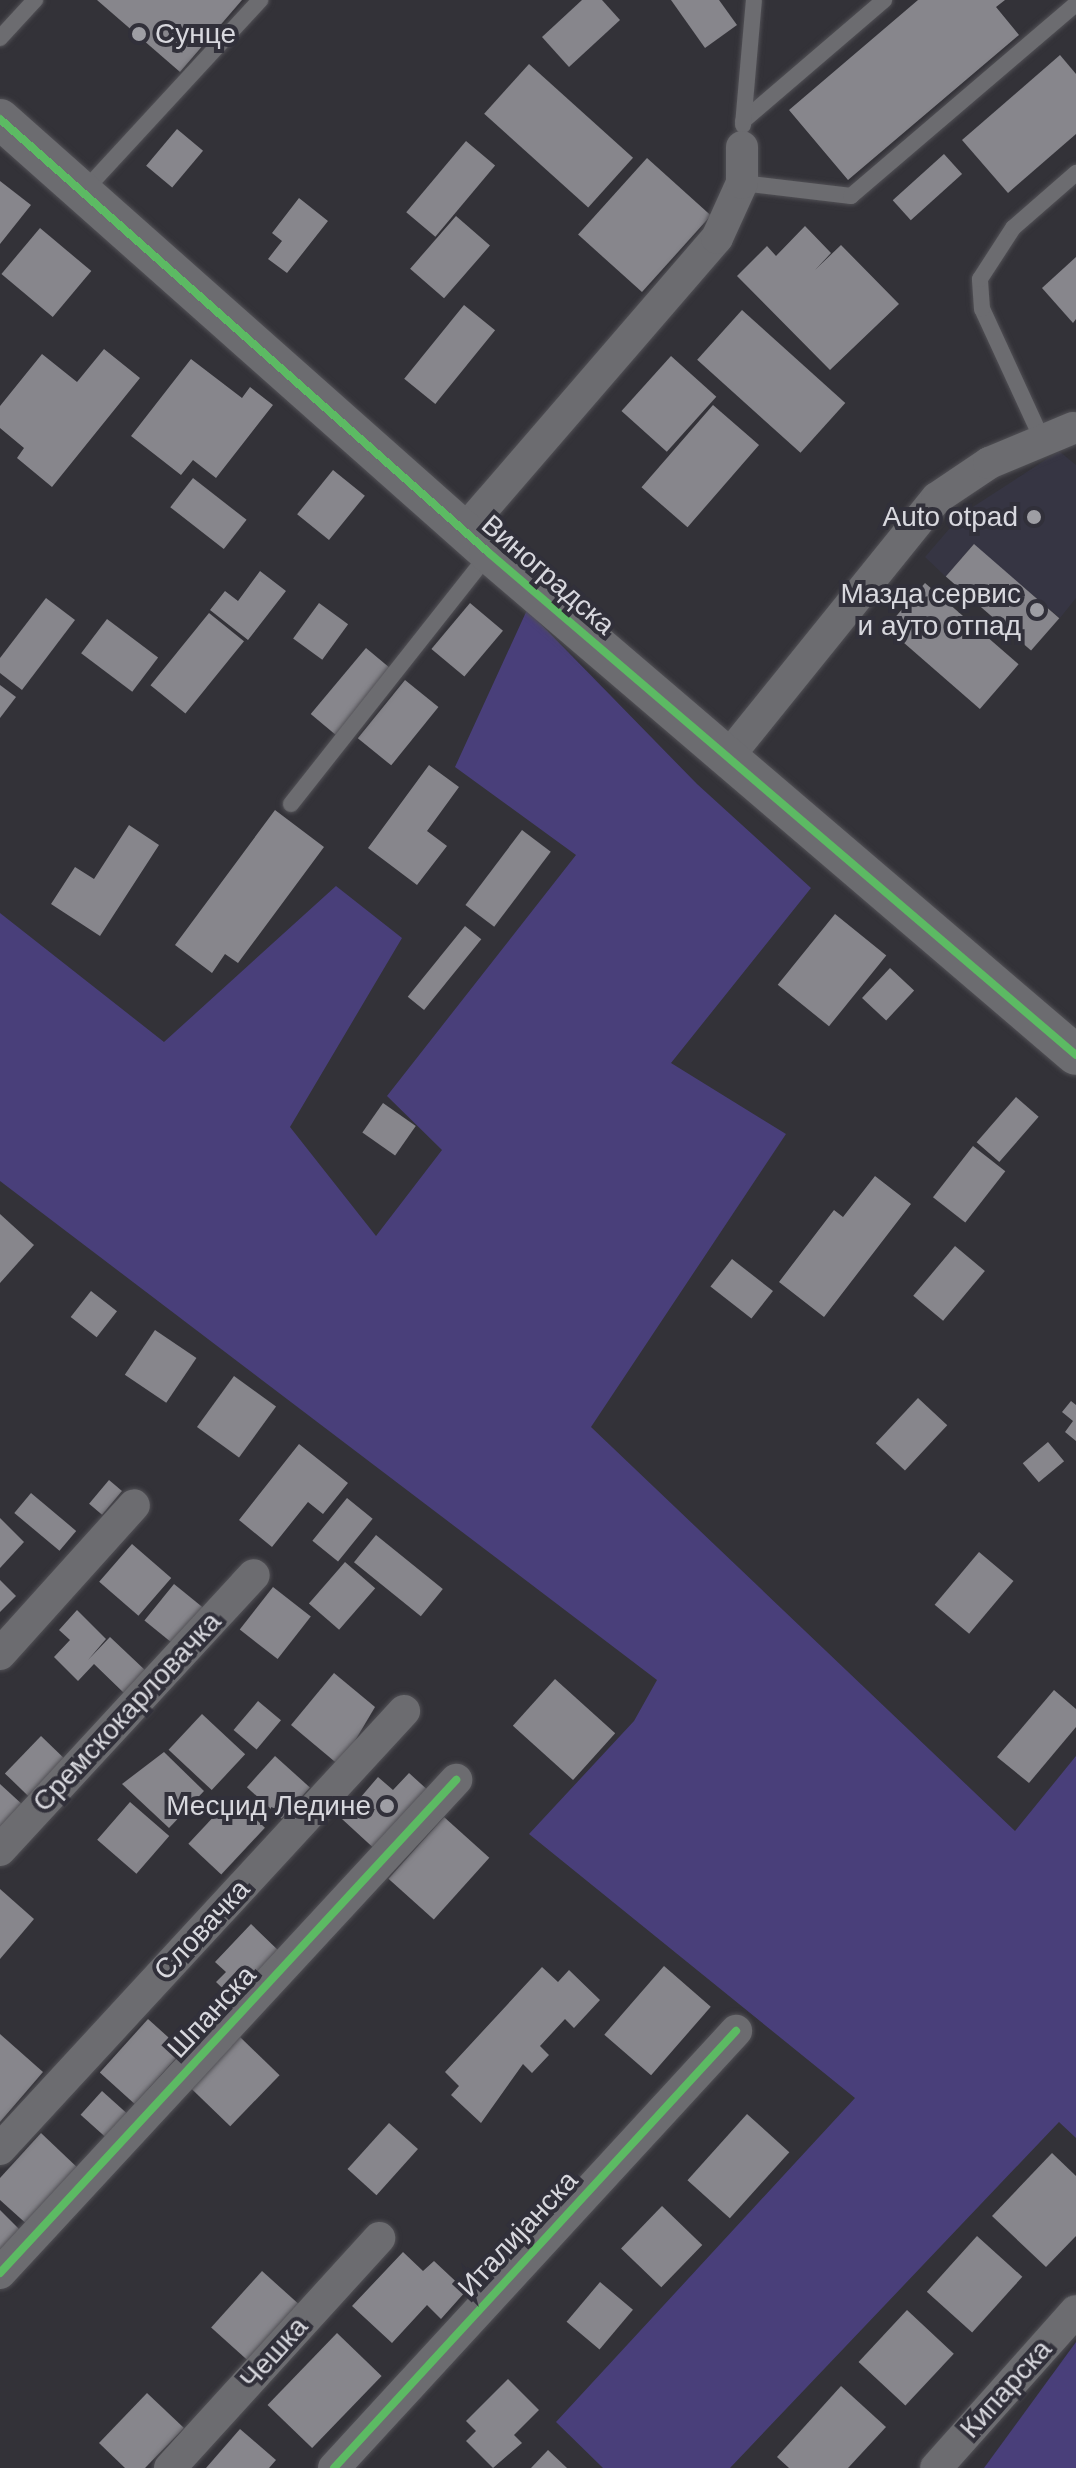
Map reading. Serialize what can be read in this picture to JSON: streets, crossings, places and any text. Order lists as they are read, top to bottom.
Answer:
{
  "streets": {
    "street": [
      "Виноградска",
      "Сремскокарловачка",
      "Словачка",
      "Шпанска",
      "Италијанска",
      "Чешка",
      "Кипарска"
    ]
  },
  "places": [
    "Сунце",
    "Auto otpad",
    "Мазда сервис и ауто отпад",
    "Месџид Ледине"
  ]
}
